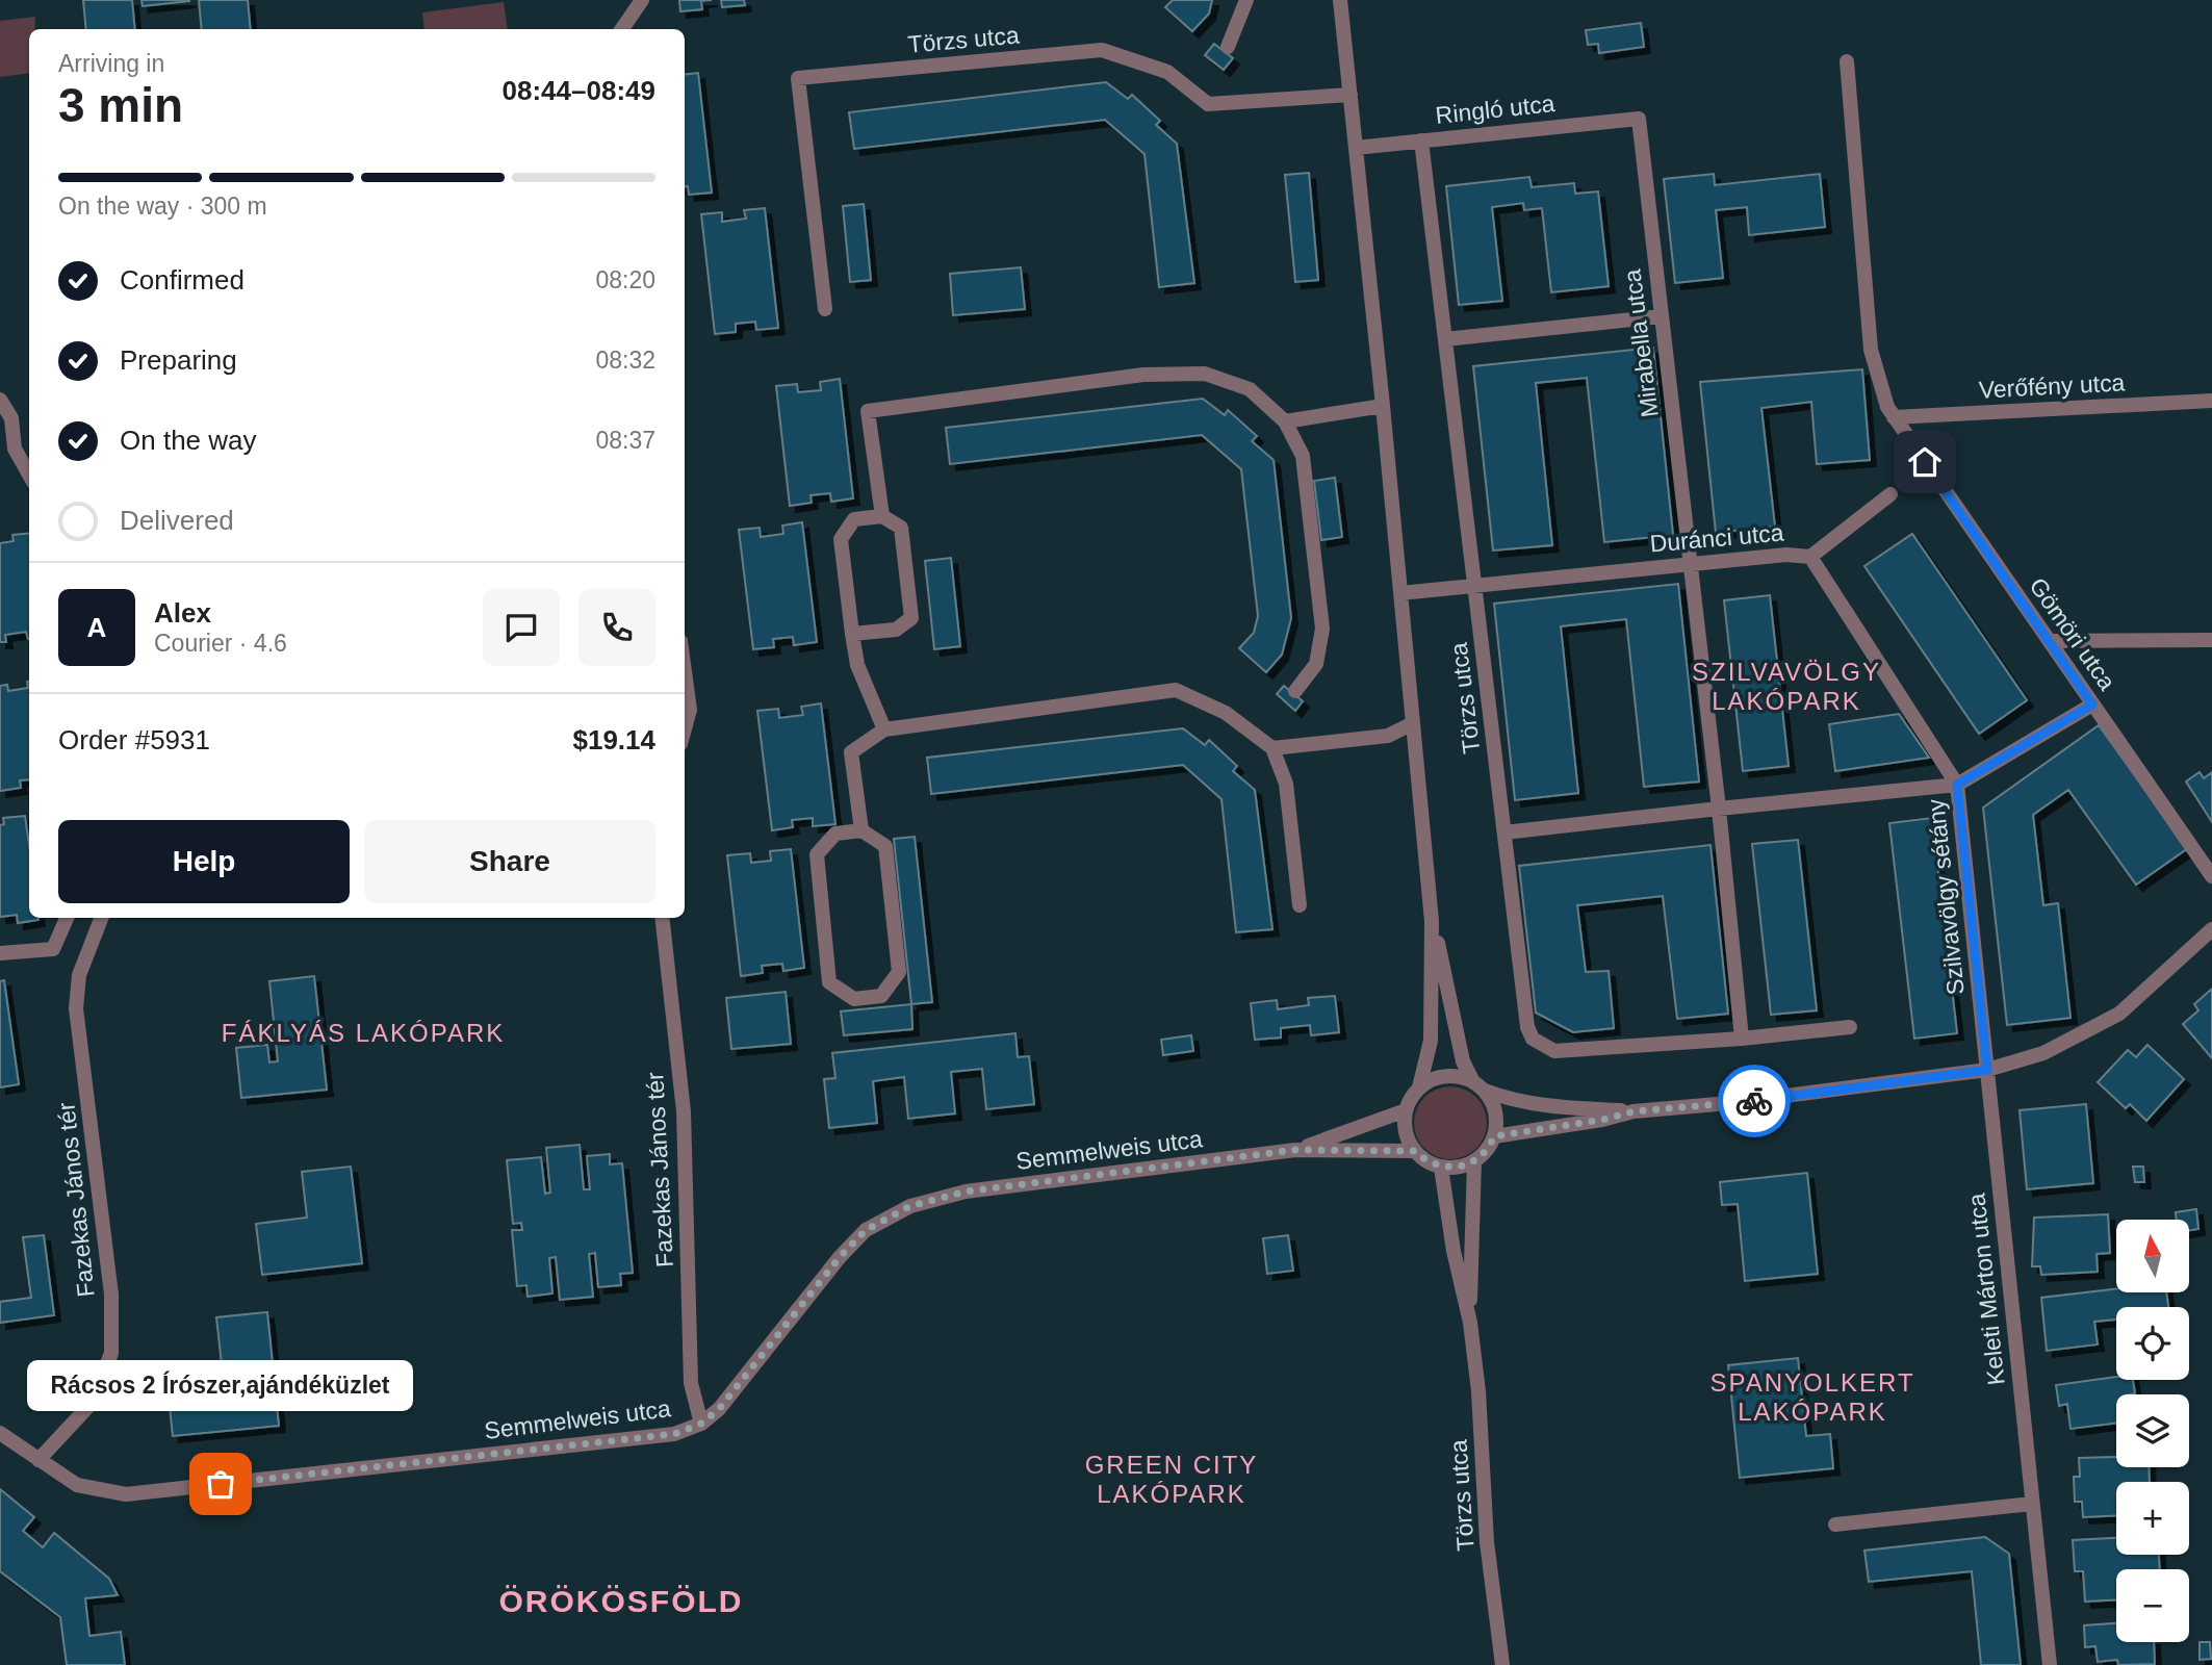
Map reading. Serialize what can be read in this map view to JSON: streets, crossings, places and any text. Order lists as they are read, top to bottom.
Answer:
{
  "streets": {
    "street": [
      "Törzs utca",
      "Ringló utca",
      "Mirabella utca",
      "Verőfény utca",
      "Duránci utca",
      "Gömöri utca",
      "Szilvavölgy sétány",
      "Semmelweis utca",
      "Fazekas János tér",
      "Keleti Márton utca"
    ]
  },
  "crossings": [
    ["Törzs utca", "Ringló utca"],
    ["Törzs utca", "Duránci utca"],
    ["Törzs utca", "Szilvavölgy sétány"],
    ["Törzs utca", "Semmelweis utca"],
    ["Ringló utca", "Mirabella utca"],
    ["Mirabella utca", "Duránci utca"],
    ["Mirabella utca", "Szilvavölgy sétány"],
    ["Verőfény utca", "Gömöri utca"],
    ["Duránci utca", "Szilvavölgy sétány"],
    ["Szilvavölgy sétány", "Keleti Márton utca"],
    ["Semmelweis utca", "Fazekas János tér"]
  ],
  "districts": [
    "SZILVAVÖLGY LAKÓPARK",
    "FÁKLYÁS LAKÓPARK",
    "SPANYOLKERT LAKÓPARK",
    "GREEN CITY LAKÓPARK",
    "ÖRÖKÖSFÖLD"
  ],
  "places": ["Rácsos 2 Írószer,ajándéküzlet"],
  "north": "top",
  "page": {
    "heading": ["3 min", "Arriving in", "08:44–08:49"],
    "panel": [
      "Alex",
      "Courier · 4.6",
      "Order #5931",
      "$19.14"
    ],
    "bar": "On the way · 300 m",
    "list": [
      ["Confirmed", "08:20"],
      ["Preparing", "08:32"],
      ["On the way", "08:37"],
      "Delivered"
    ],
    "round": "A",
    "buttons": ["Help", "Share"],
    "map_buttons": ["+", "−"],
    "bubble": "Rácsos 2 Írószer,ajándéküzlet"
  }
}
